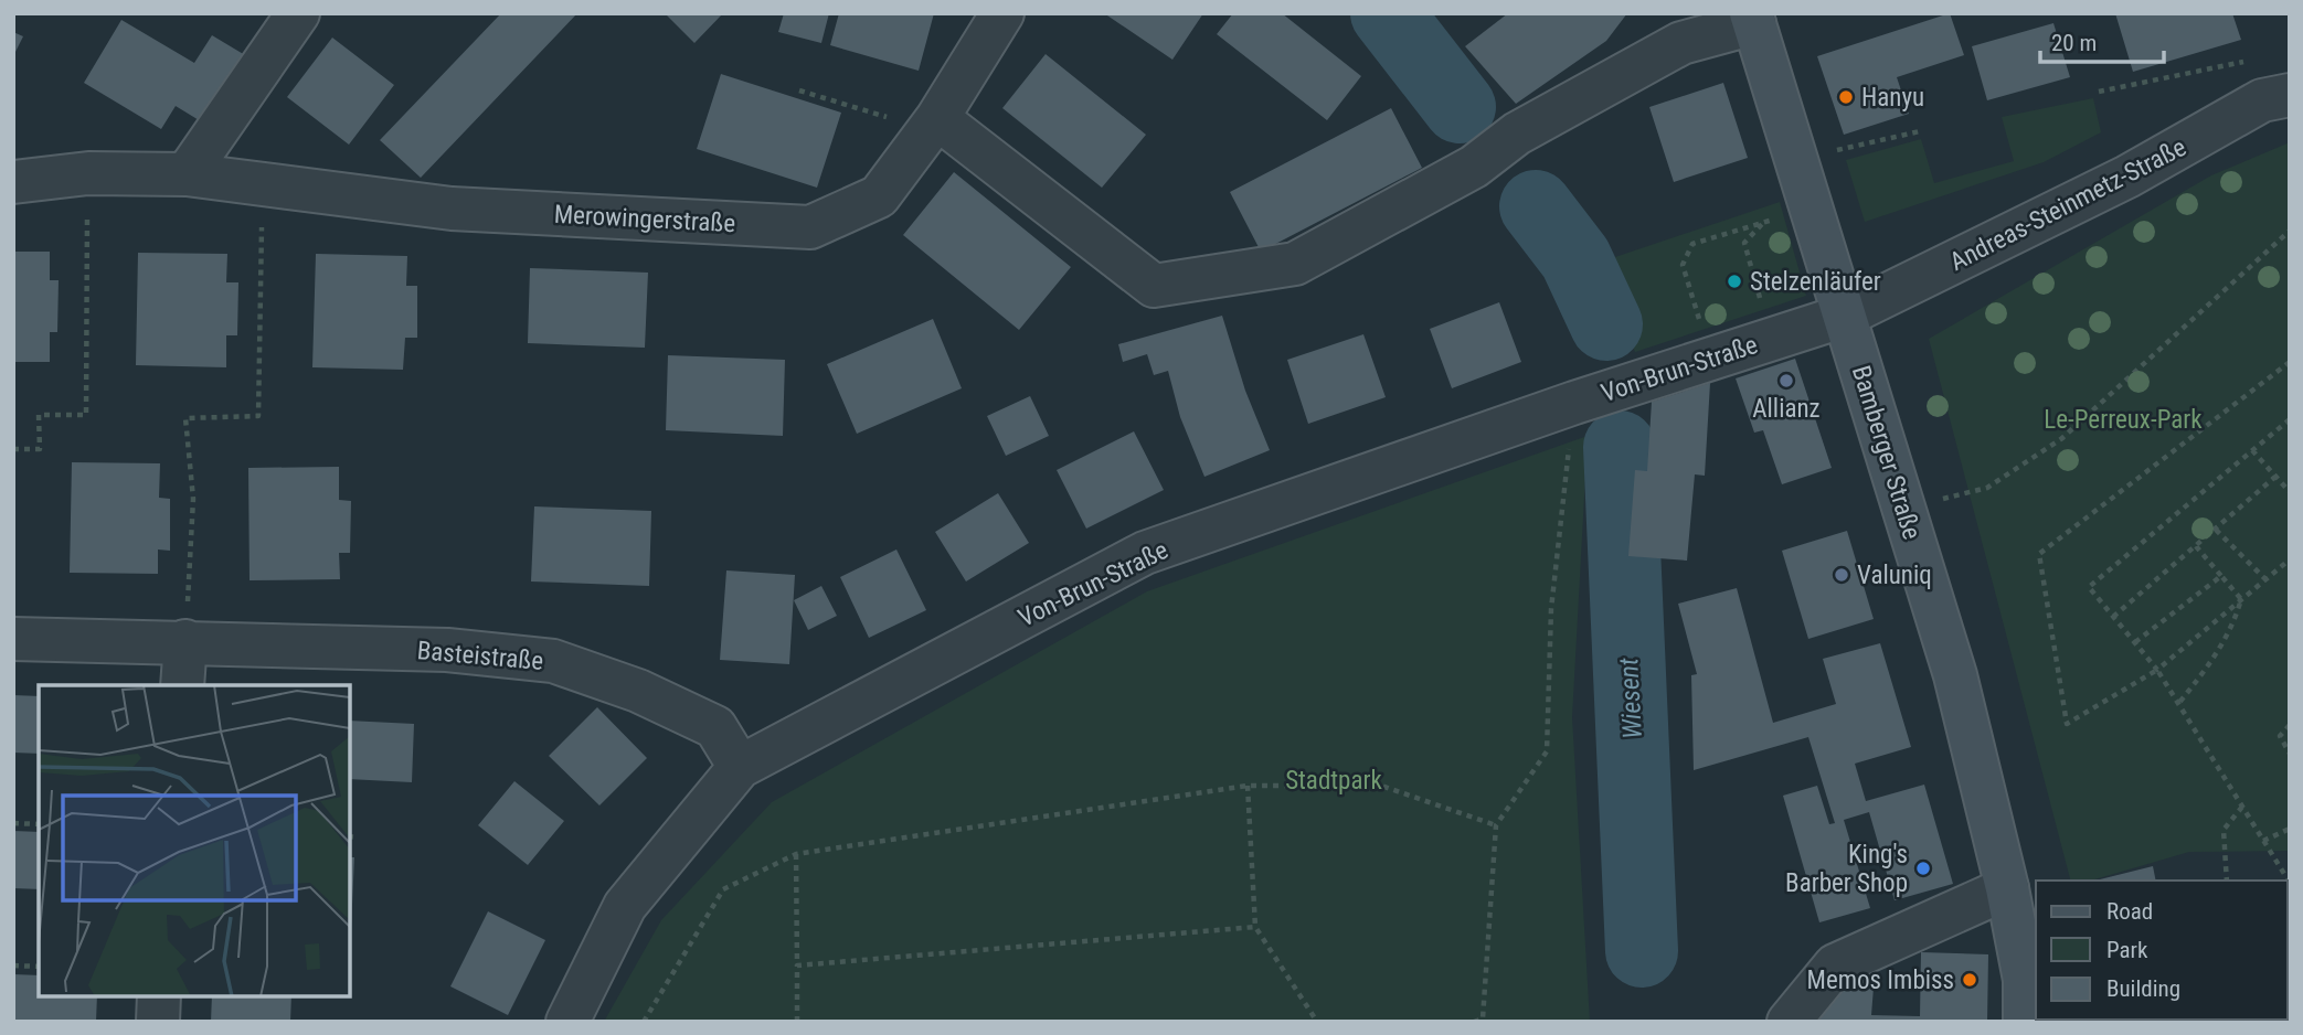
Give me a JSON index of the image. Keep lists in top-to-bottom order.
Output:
{
  "streets": {
    "street": [
      "Andreas-Steinmetz-Straße",
      "Merowingerstraße",
      "Von-Brun-Straße",
      "Bamberger Straße",
      "Basteistraße"
    ]
  },
  "crossings": [
    ["Andreas-Steinmetz-Straße", "Von-Brun-Straße"],
    ["Andreas-Steinmetz-Straße", "Bamberger Straße"],
    ["Merowingerstraße", "Bamberger Straße"],
    ["Von-Brun-Straße", "Bamberger Straße"],
    ["Von-Brun-Straße", "Basteistraße"]
  ],
  "water": ["Wiesent"],
  "parks": ["Le-Perreux-Park", "Stadtpark"],
  "places": [
    "Hanyu",
    "Stelzenläufer",
    "Allianz",
    "Valuniq",
    "King's Barber Shop",
    "Memos Imbiss"
  ],
  "legend": ["Road", "Park", "Building"],
  "scale_bar": "20 m"
}
